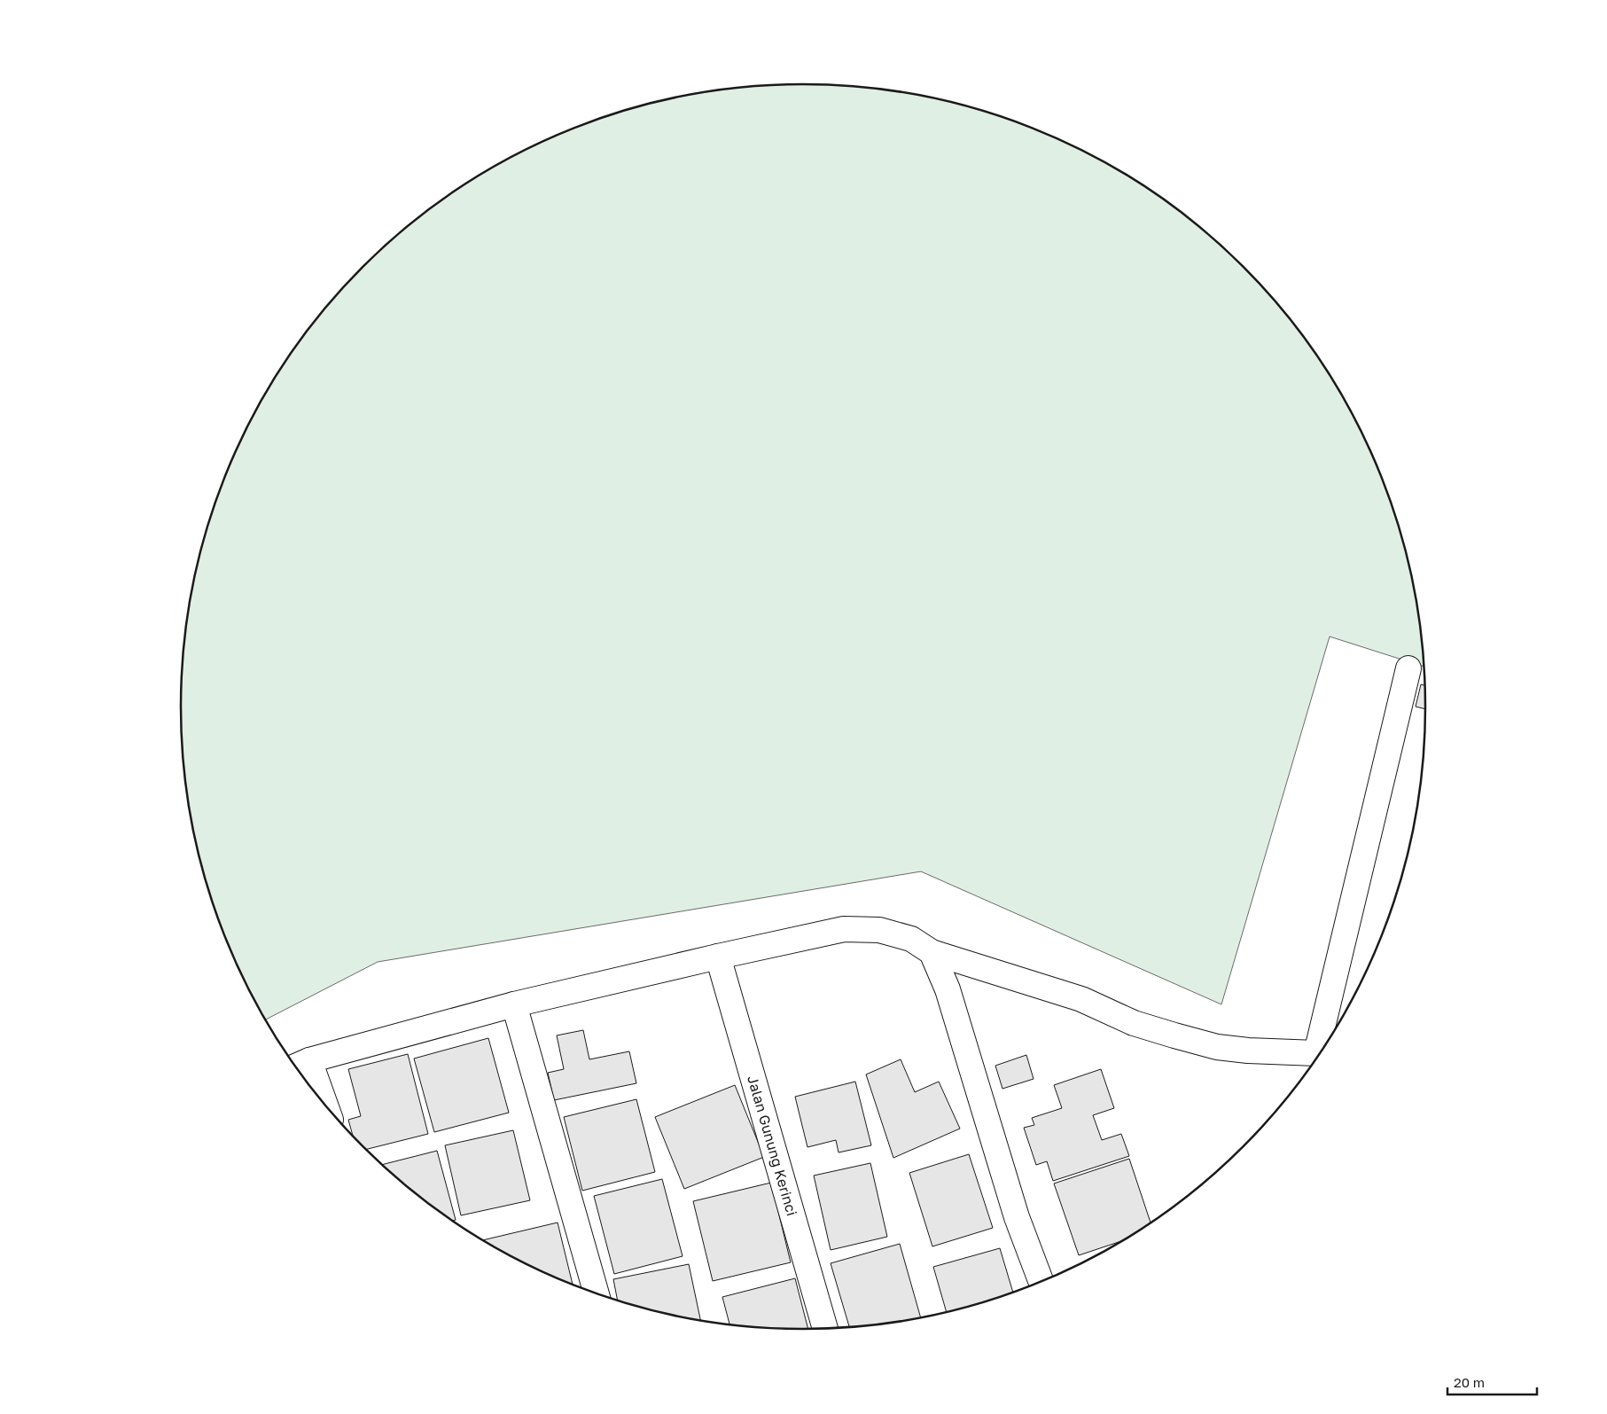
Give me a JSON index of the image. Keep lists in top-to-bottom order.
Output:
{
  "streets": {
    "street": ["Jalan Gunung Kerinci"]
  },
  "scale_bar": "20 m"
}
